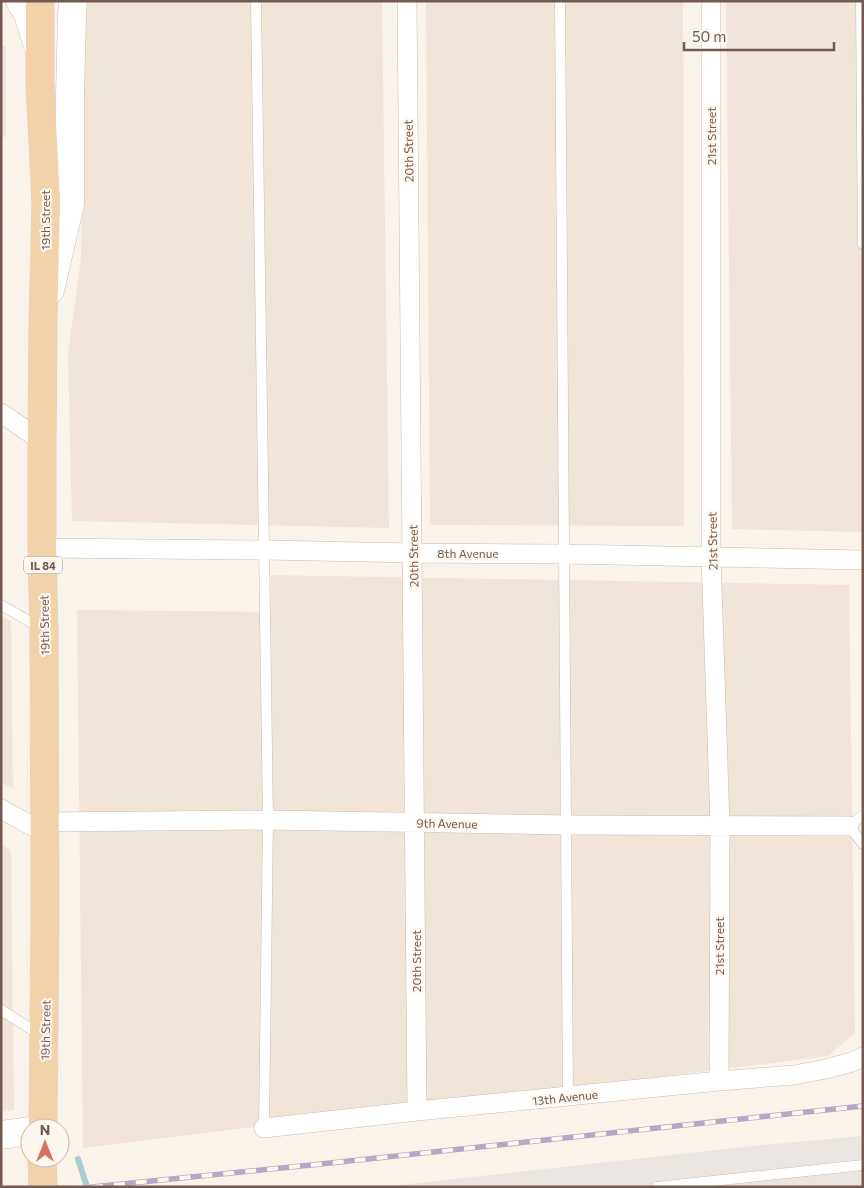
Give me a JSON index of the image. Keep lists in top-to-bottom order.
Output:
{
  "streets": {
    "main road": ["19th Street", "IL 84"],
    "street": [
      "21st Street",
      "20th Street",
      "8th Avenue",
      "9th Avenue",
      "13th Avenue"
    ]
  },
  "crossings": [
    ["21st Street", "8th Avenue"],
    ["21st Street", "9th Avenue"],
    ["21st Street", "13th Avenue"],
    ["20th Street", "8th Avenue"],
    ["20th Street", "9th Avenue"],
    ["20th Street", "13th Avenue"],
    ["19th Street", "8th Avenue"],
    ["19th Street", "9th Avenue"]
  ],
  "scale_bar": "50 m",
  "north": "top"
}
